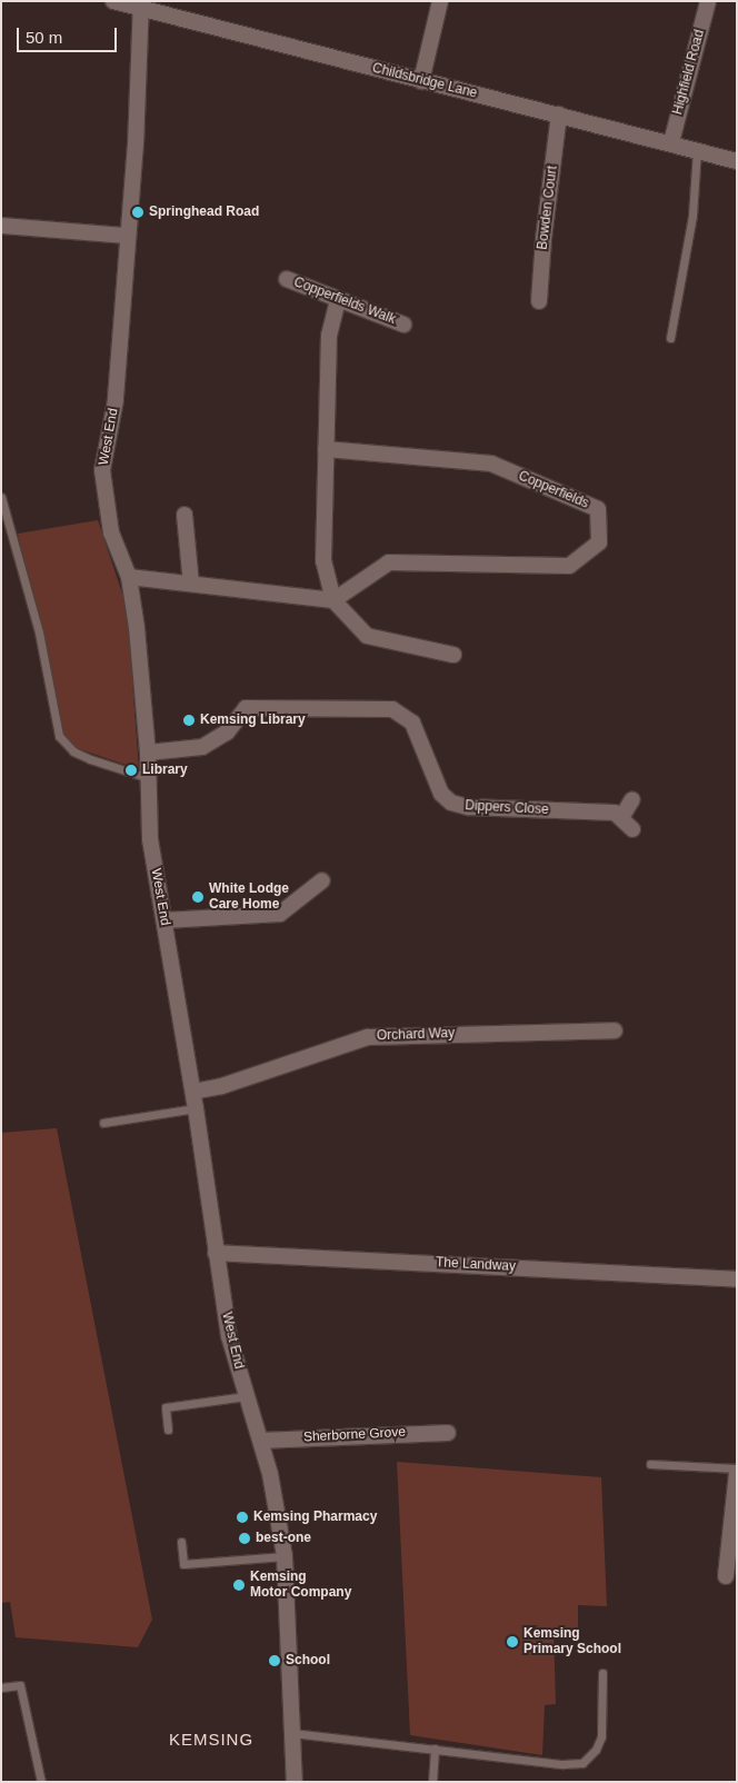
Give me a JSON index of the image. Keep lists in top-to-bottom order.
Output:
{
  "streets": {
    "street": [
      "Highfield Road",
      "Childsbridge Lane",
      "Bowden Court",
      "Copperfields Walk",
      "West End",
      "Copperfields",
      "Dippers Close",
      "Orchard Way",
      "The Landway",
      "Sherborne Grove"
    ]
  },
  "crossings": [
    ["Highfield Road", "Childsbridge Lane"],
    ["Childsbridge Lane", "Bowden Court"],
    ["Childsbridge Lane", "West End"],
    ["West End", "Dippers Close"],
    ["West End", "Orchard Way"],
    ["West End", "The Landway"],
    ["West End", "Sherborne Grove"]
  ],
  "districts": ["KEMSING"],
  "places": [
    "Springhead Road",
    "Kemsing Library",
    "Library",
    "White Lodge Care Home",
    "Kemsing Pharmacy",
    "best-one",
    "Kemsing Motor Company",
    "Kemsing Primary School",
    "School"
  ],
  "scale_bar": "50 m"
}
